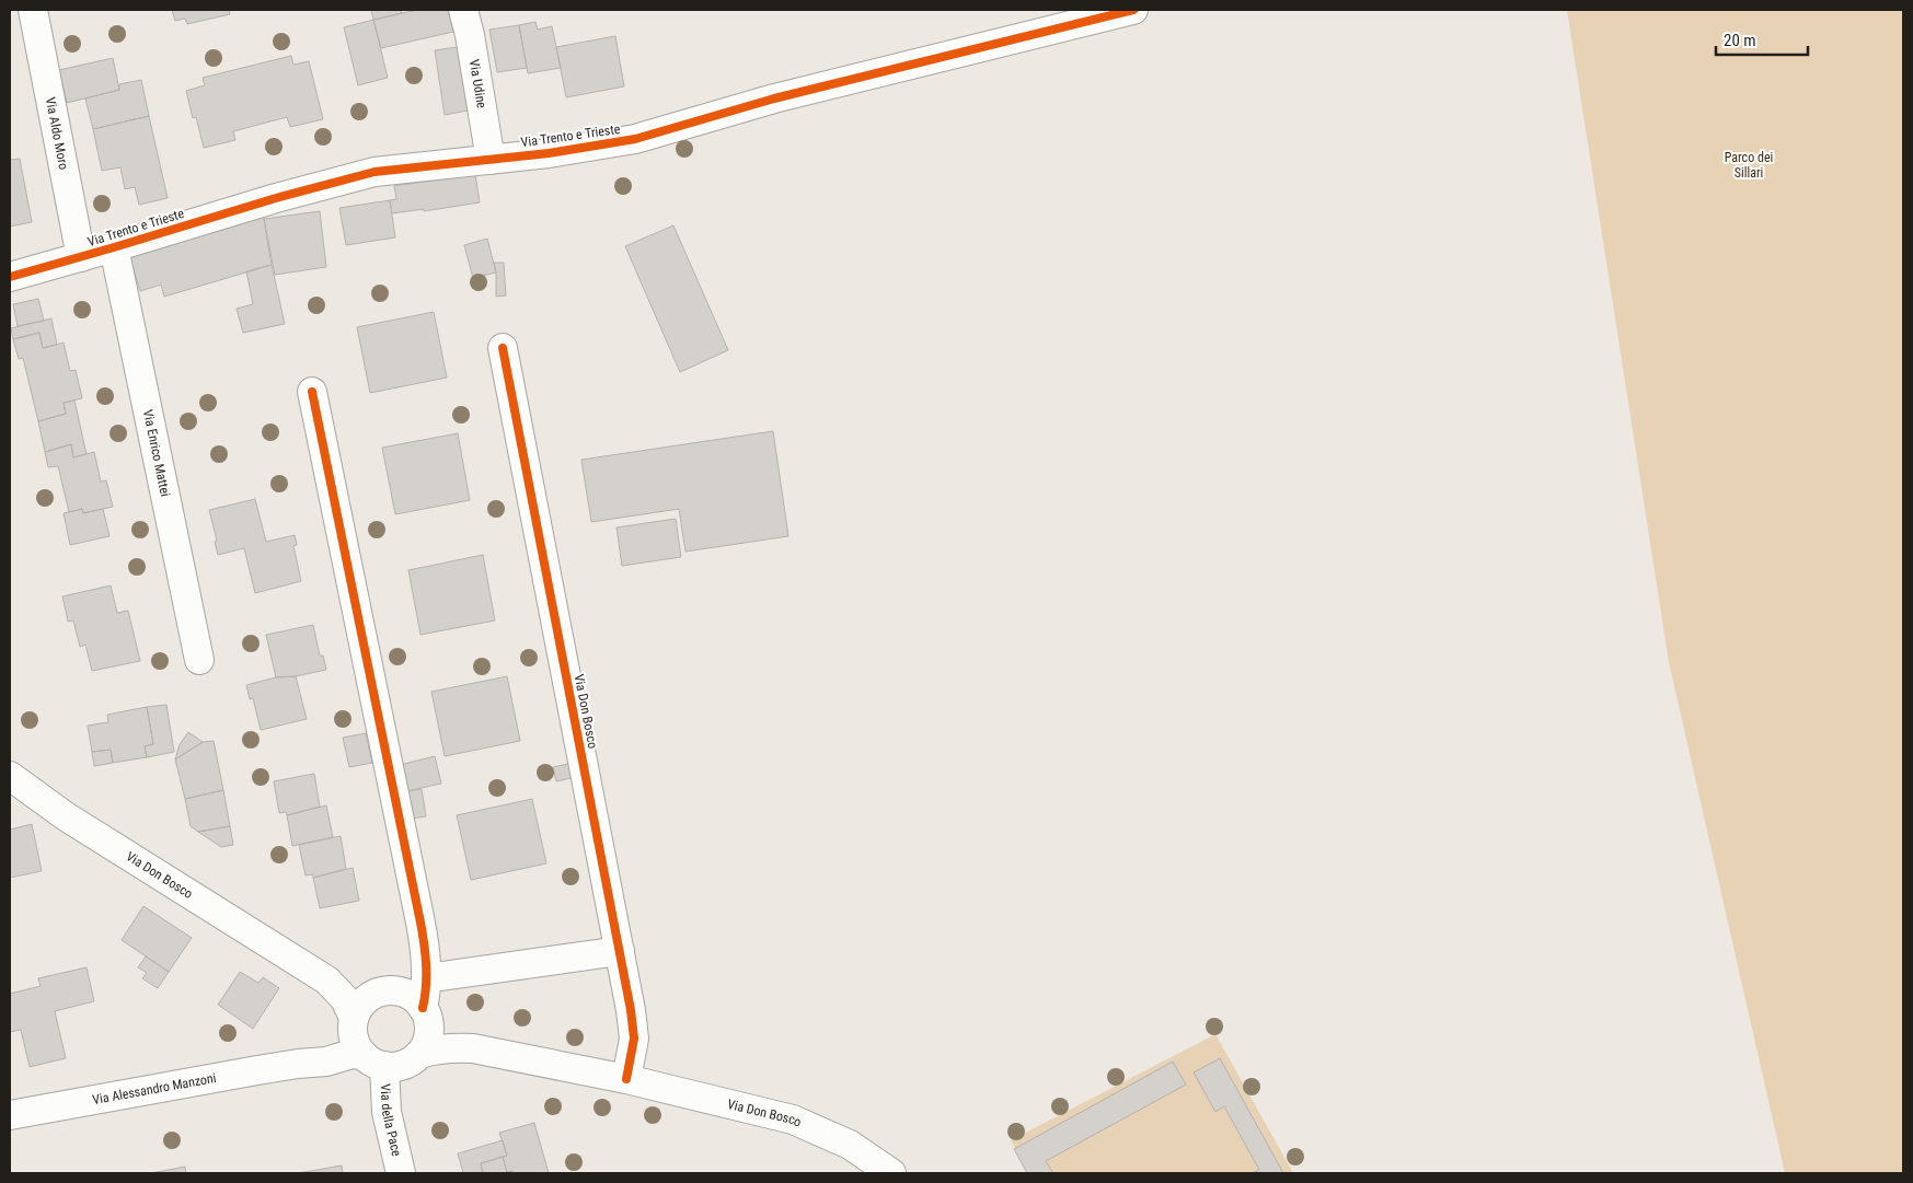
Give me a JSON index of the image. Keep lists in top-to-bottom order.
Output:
{
  "streets": {
    "street": [
      "Via Udine",
      "Via Aldo Moro",
      "Via Trento e Trieste",
      "Via Enrico Mattei",
      "Via Don Bosco",
      "Via Alessandro Manzoni",
      "Via della Pace"
    ]
  },
  "crossings": [
    ["Via Udine", "Via Trento e Trieste"],
    ["Via Aldo Moro", "Via Trento e Trieste"],
    ["Via Trento e Trieste", "Via Enrico Mattei"],
    ["Via Don Bosco", "Via Alessandro Manzoni"],
    ["Via Don Bosco", "Via della Pace"],
    ["Via Alessandro Manzoni", "Via della Pace"]
  ],
  "parks": ["Parco dei Sillari"],
  "scale_bar": "20 m"
}
